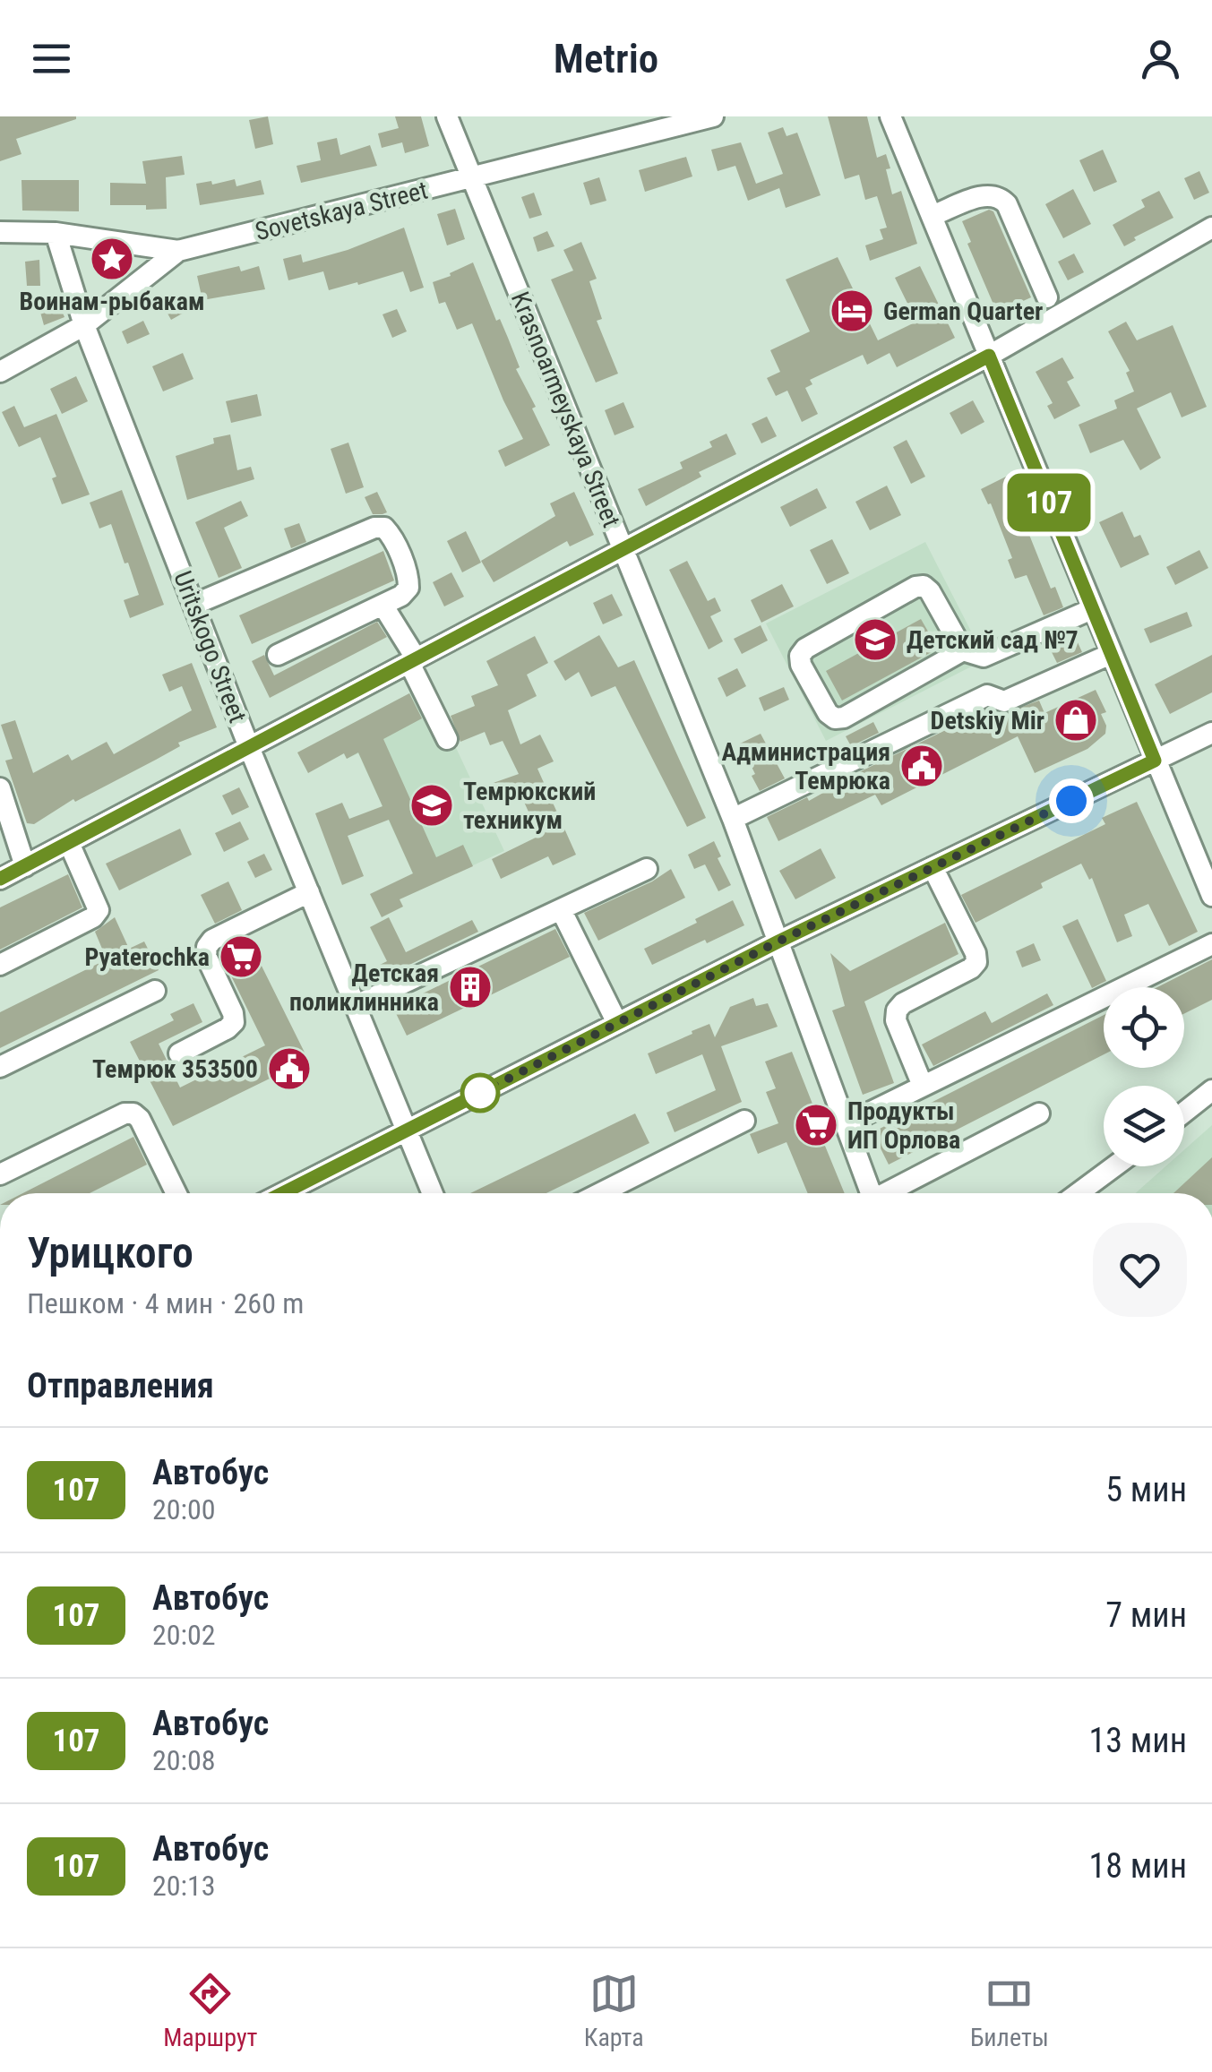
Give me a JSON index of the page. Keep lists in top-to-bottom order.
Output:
{
  "streets": {
    "street": ["Sovetskaya Street", "Krasnoarmeyskaya Street", "Uritskogo Street"]
  },
  "crossings": [
    ["Sovetskaya Street", "Krasnoarmeyskaya Street"],
    ["Sovetskaya Street", "Uritskogo Street"]
  ],
  "places": {
    "place": ["Воинам-рыбакам"],
    "hotel": ["German Quarter"],
    "school or university": ["Детский сад №7", "Темрюкский техникум"],
    "shop": ["Detskiy Mir"],
    "public building": ["Администрация Темрюка", "Темрюк 353500"],
    "supermarket": ["Pyaterochka", "Продукты ИП Орлова"],
    "building": ["Детская поликлинника"]
  },
  "lines": ["bus line 107"],
  "page": {
    "header": "Metrio",
    "on_map": "107",
    "heading": [
      ["Урицкого", "Пешком · 4 мин · 260 m"],
      "Отправления"
    ],
    "list": [
      {
        "mark": "107",
        "name": "Автобус",
        "note": "20:00",
        "value": "5 мин"
      },
      {
        "mark": "107",
        "name": "Автобус",
        "note": "20:02",
        "value": "7 мин"
      },
      {
        "mark": "107",
        "name": "Автобус",
        "note": "20:08",
        "value": "13 мин"
      },
      {
        "mark": "107",
        "name": "Автобус",
        "note": "20:13",
        "value": "18 мин"
      }
    ],
    "tabs": ["Маршрут", "Карта", "Билеты"]
  }
}
